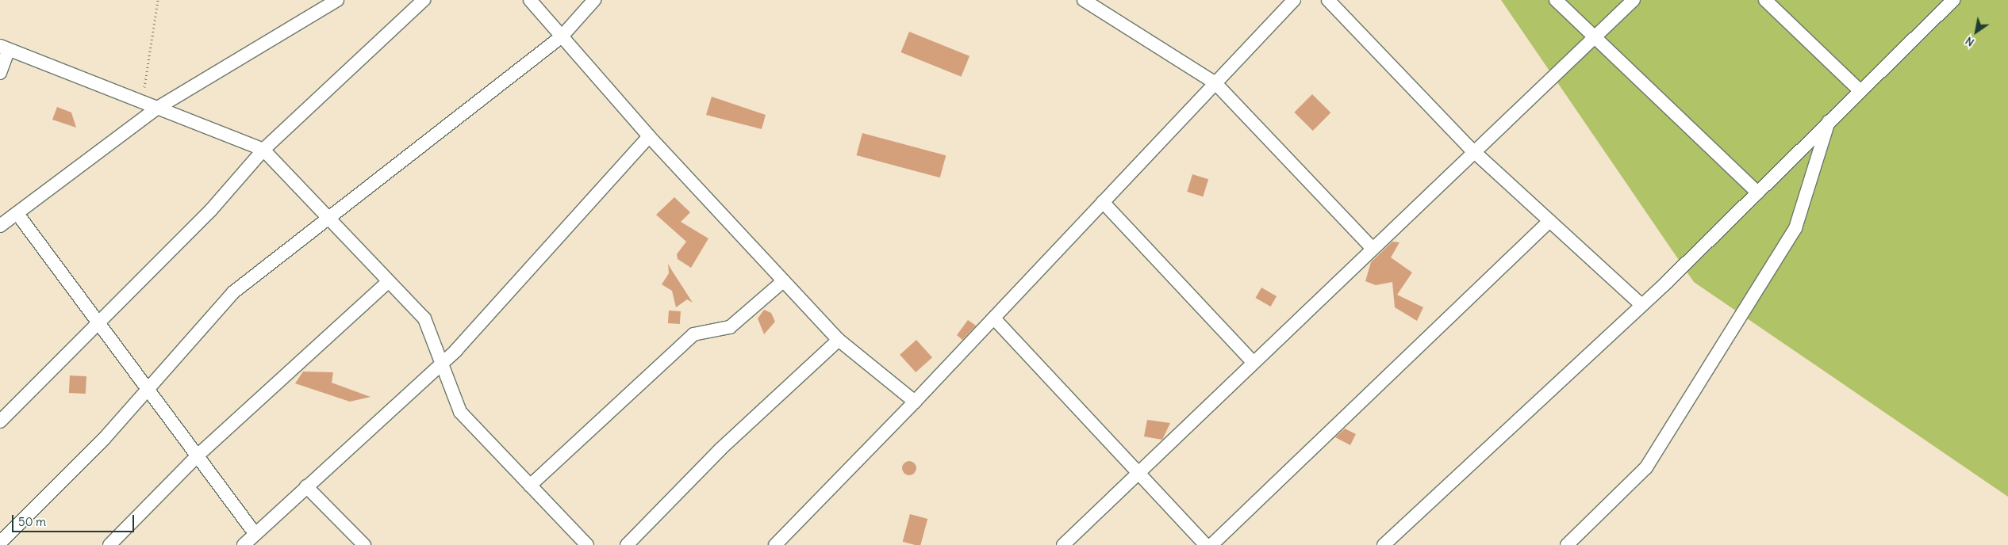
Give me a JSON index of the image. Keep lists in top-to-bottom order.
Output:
{
  "scale_bar": "50 m",
  "north": "bottom left"
}
